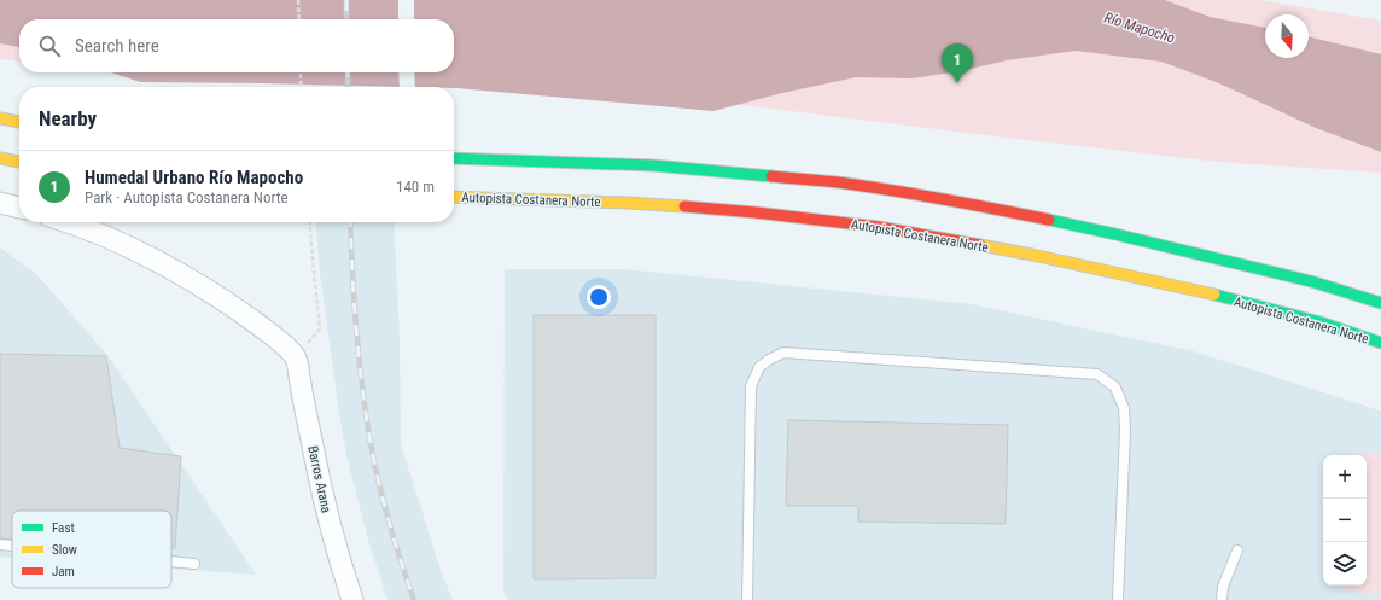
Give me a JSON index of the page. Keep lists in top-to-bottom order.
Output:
{
  "streets": {
    "highway": ["Autopista Costanera Norte"],
    "street": ["Barros Arana"]
  },
  "water": ["Río Mapocho"],
  "legend": ["Fast", "Slow", "Jam"],
  "north": "bottom",
  "page": {
    "search": "Search here",
    "pins": "1",
    "heading": "Nearby",
    "list": [
      {
        "mark": "1",
        "name": "Humedal Urbano Río Mapocho",
        "note": "Park · Autopista Costanera Norte",
        "value": "140 m"
      }
    ],
    "map_buttons": ["+", "−"]
  }
}
